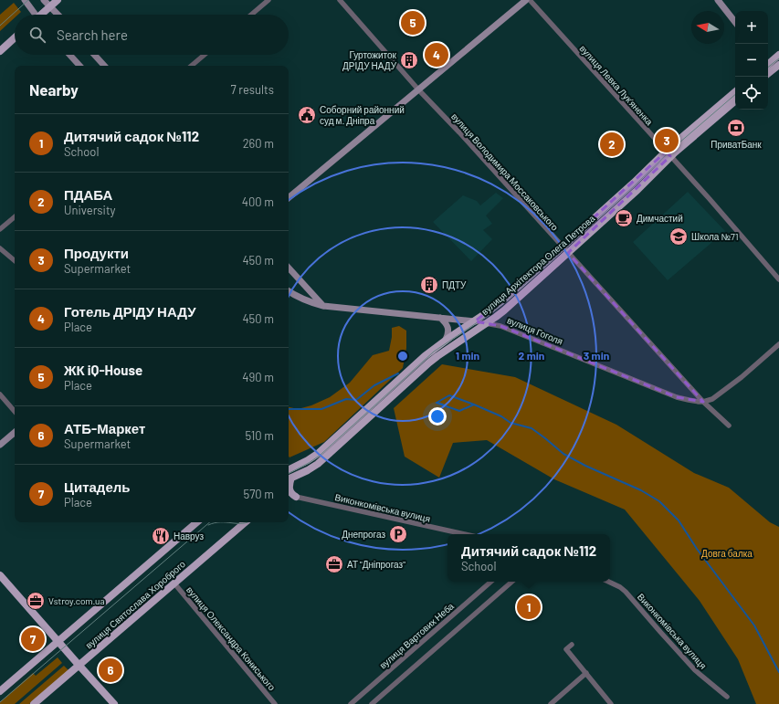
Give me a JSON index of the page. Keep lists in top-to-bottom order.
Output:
{
  "streets": {
    "main road": ["вулиця Архітектора Олега Петрова", "вулиця Гоголя", "вулиця Святослава Хороброго"],
    "street": [
      "вулиця Левка Лукʼяненка",
      "вулиця Володимира Моссаковського",
      "Виконкомівська вулиця",
      "вулиця Вартових Неба",
      "вулиця Олександра Кониського"
    ]
  },
  "crossings": [
    ["вулиця Левка Лукʼяненка", "вулиця Архітектора Олега Петрова"],
    ["вулиця Володимира Моссаковського", "вулиця Архітектора Олега Петрова"],
    ["вулиця Володимира Моссаковського", "вулиця Гоголя"],
    ["вулиця Архітектора Олега Петрова", "вулиця Гоголя"],
    ["вулиця Святослава Хороброго", "вулиця Олександра Кониського"]
  ],
  "parks": ["Довга балка"],
  "places": {
    "building": ["Гуртожиток ДРІДУ НАДУ", "ПДТУ"],
    "public building": ["Соборний районний суд м. Дніпра"],
    "bank": ["ПриватБанк"],
    "cafe": ["Димчастий"],
    "school or university": ["Школа №71"],
    "parking": ["Днепрогаз"],
    "restaurant": ["Навруз"],
    "office": ["АТ \"Дніпрогаз\"", "Vstroy.com.ua"]
  },
  "north": "left",
  "page": {
    "pins": [
      "5",
      "4",
      "3",
      "2",
      "1",
      "7",
      "6"
    ],
    "map_buttons": ["+", "−"],
    "search": "Search here",
    "heading": ["Nearby", "7 results"],
    "list": [
      {
        "mark": "1",
        "name": "Дитячий садок №112",
        "note": "School",
        "value": "260 m"
      },
      {
        "mark": "2",
        "name": "ПДАБА",
        "note": "University",
        "value": "400 m"
      },
      {
        "mark": "3",
        "name": "Продукти",
        "note": "Supermarket",
        "value": "450 m"
      },
      {
        "mark": "4",
        "name": "Готель ДРІДУ НАДУ",
        "note": "Place",
        "value": "450 m"
      },
      {
        "mark": "5",
        "name": "ЖК iQ-House",
        "note": "Place",
        "value": "490 m"
      },
      {
        "mark": "6",
        "name": "АТБ-Маркет",
        "note": "Supermarket",
        "value": "510 m"
      },
      {
        "mark": "7",
        "name": "Цитадель",
        "note": "Place",
        "value": "570 m"
      }
    ],
    "popup": ["Дитячий садок №112", "School"]
  },
  "rings": ["1 min", "2 min", "3 min"]
}
